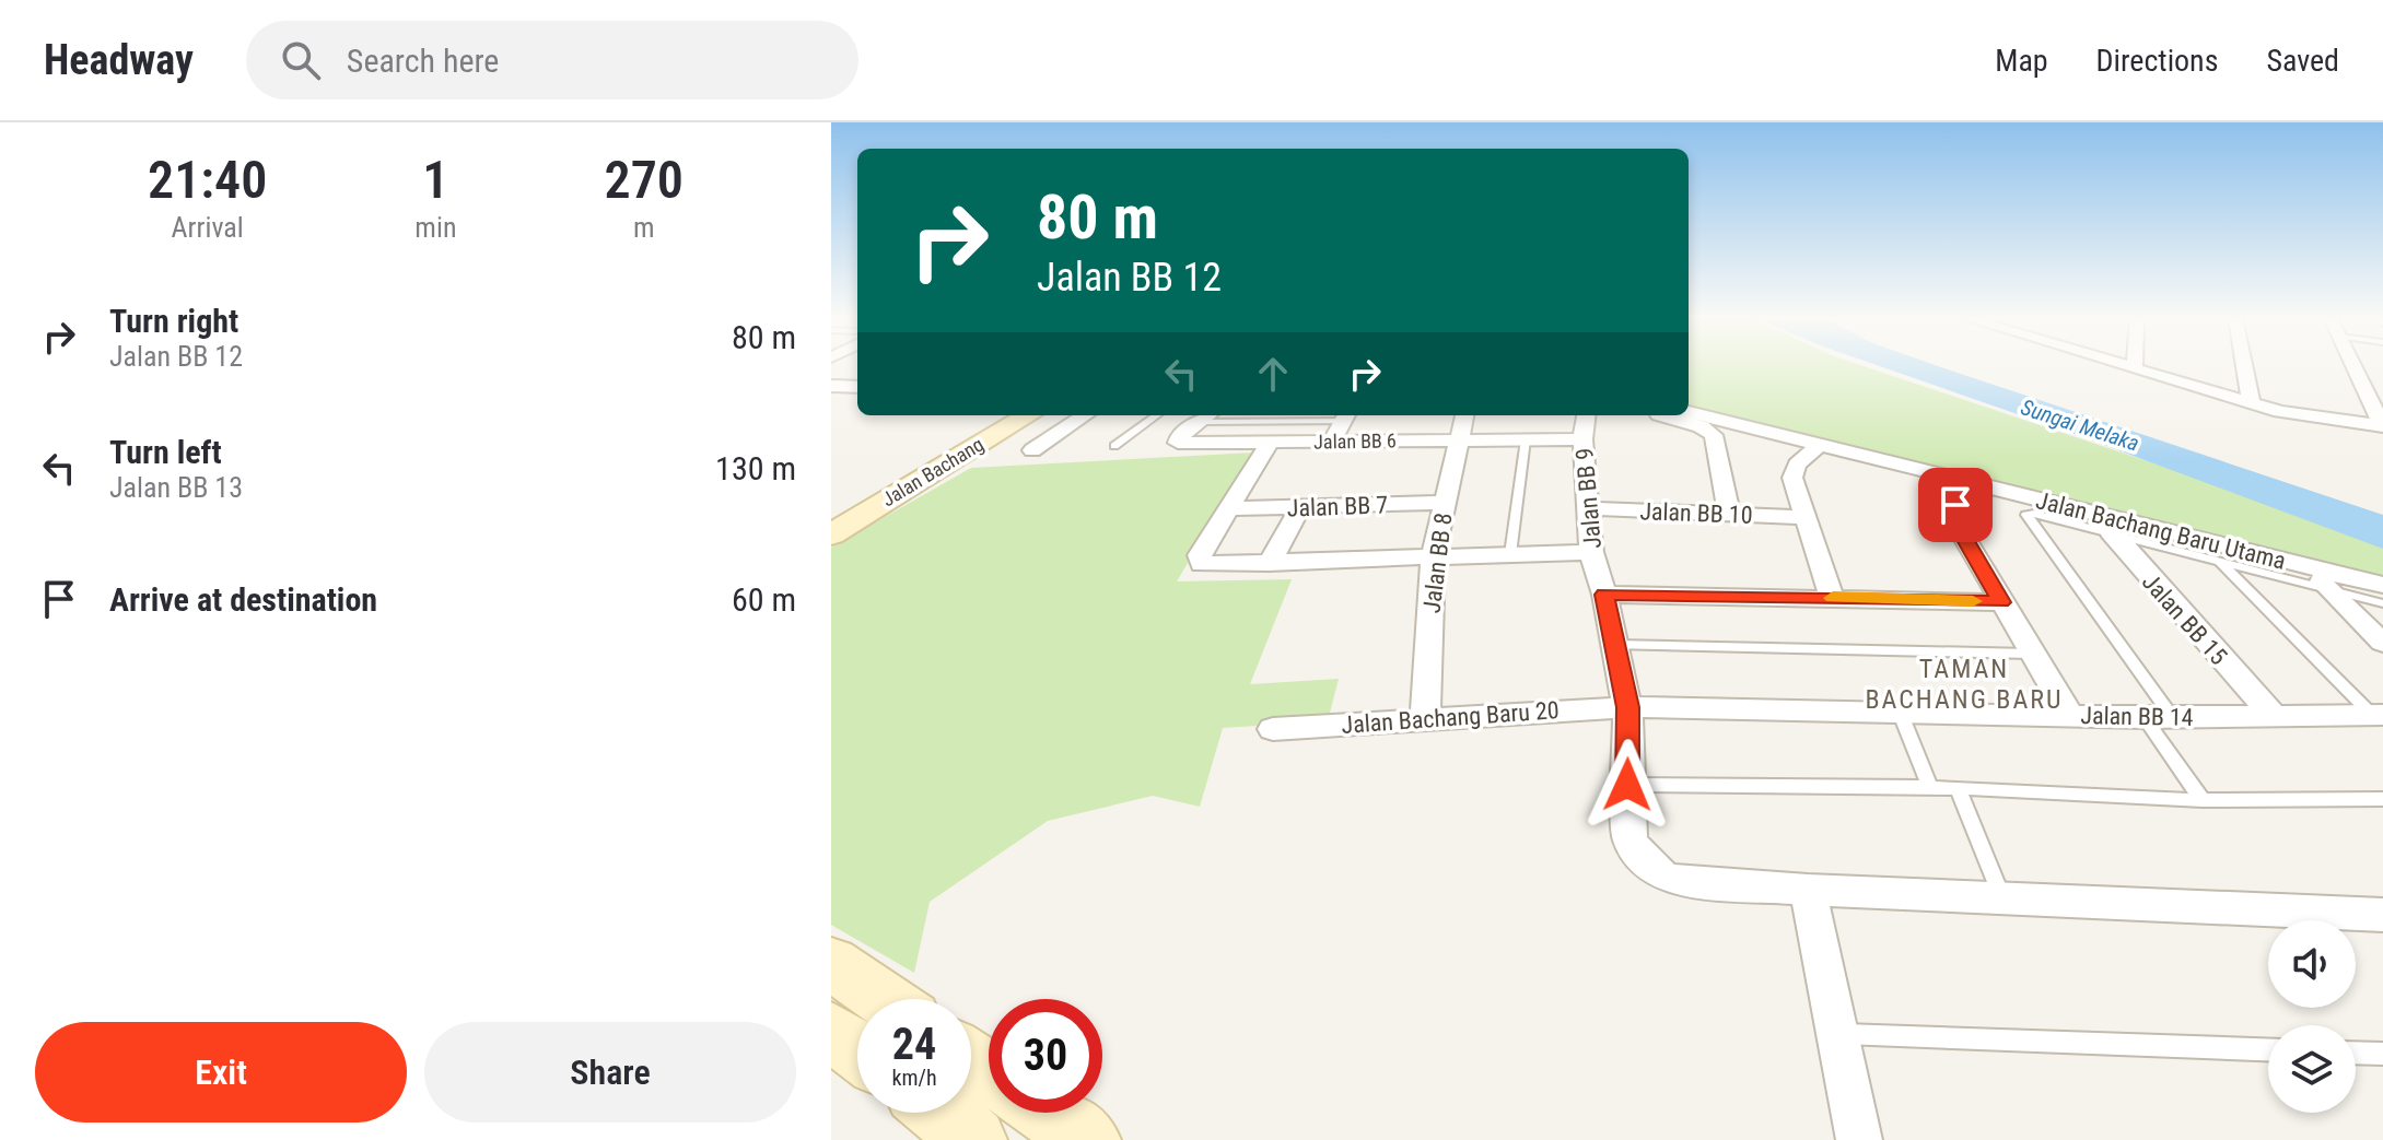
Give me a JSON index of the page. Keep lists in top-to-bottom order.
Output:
{
  "streets": {
    "street": [
      "Jalan BB 6",
      "Jalan Bachang",
      "Jalan BB 9",
      "Jalan BB 7",
      "Jalan BB 10",
      "Jalan Bachang Baru Utama",
      "Jalan BB 8",
      "Jalan BB 15",
      "Jalan BB 14",
      "Jalan Bachang Baru 20"
    ]
  },
  "crossings": [
    ["Jalan BB 6", "Jalan BB 9"],
    ["Jalan BB 6", "Jalan BB 8"],
    ["Jalan BB 9", "Jalan BB 10"],
    ["Jalan BB 9", "Jalan BB 14"],
    ["Jalan BB 9", "Jalan Bachang Baru 20"],
    ["Jalan BB 7", "Jalan BB 8"],
    ["Jalan Bachang Baru Utama", "Jalan BB 15"],
    ["Jalan BB 8", "Jalan Bachang Baru 20"],
    ["Jalan BB 15", "Jalan BB 14"],
    ["Jalan BB 14", "Jalan Bachang Baru 20"]
  ],
  "districts": ["TAMAN BACHANG BARU"],
  "water": ["Sungai Melaka"],
  "page": {
    "header": "Headway",
    "search": "Search here",
    "nav": ["Map", "Directions", "Saved"],
    "eta": [
      "21:40",
      "Arrival",
      "1",
      "min",
      "270",
      "m"
    ],
    "turn": ["80 m", "Jalan BB 12"],
    "list": [
      {
        "name": "Turn right",
        "note": "Jalan BB 12",
        "value": "80 m"
      },
      {
        "name": "Turn left",
        "note": "Jalan BB 13",
        "value": "130 m"
      },
      {
        "name": "Arrive at destination",
        "value": "60 m"
      }
    ],
    "speed": "24 km/h",
    "limit": "30",
    "buttons": ["Exit", "Share"]
  }
}
